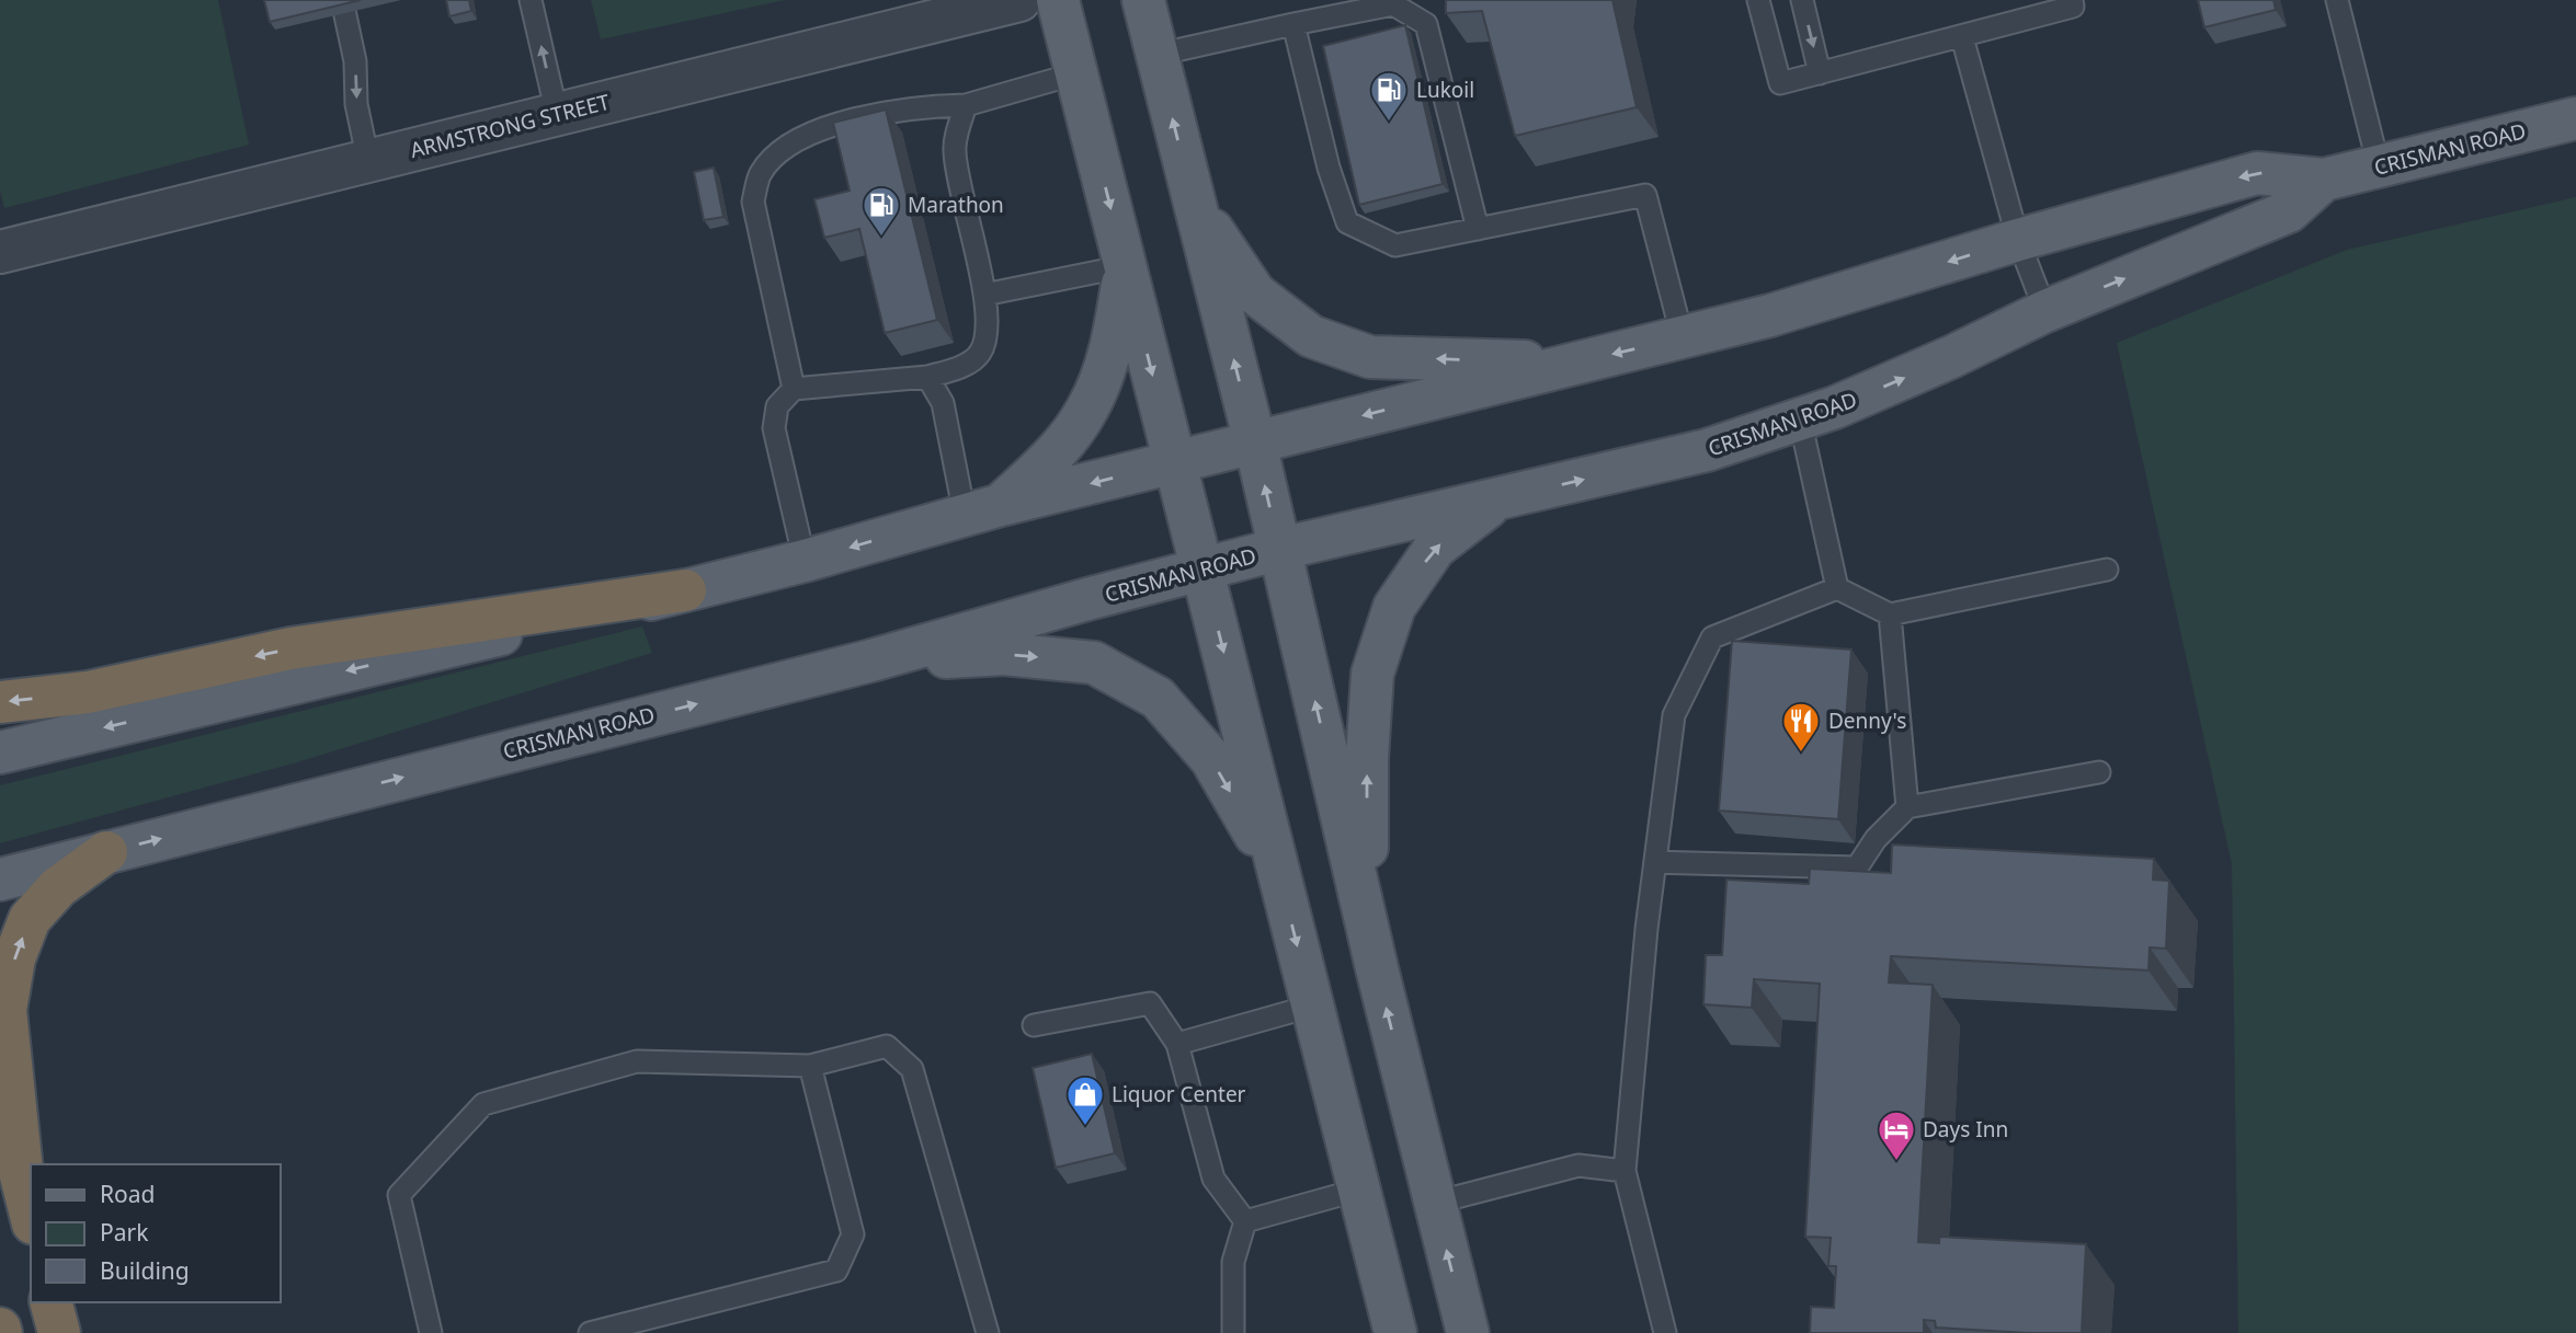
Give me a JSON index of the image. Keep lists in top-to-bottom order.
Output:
{
  "streets": {
    "main road": ["CRISMAN ROAD"],
    "street": ["ARMSTRONG STREET"]
  },
  "places": {
    "fuel station": ["Lukoil", "Marathon"],
    "restaurant": ["Denny's"],
    "shop": ["Liquor Center"],
    "hotel": ["Days Inn"]
  },
  "legend": ["Road", "Park", "Building"]
}
